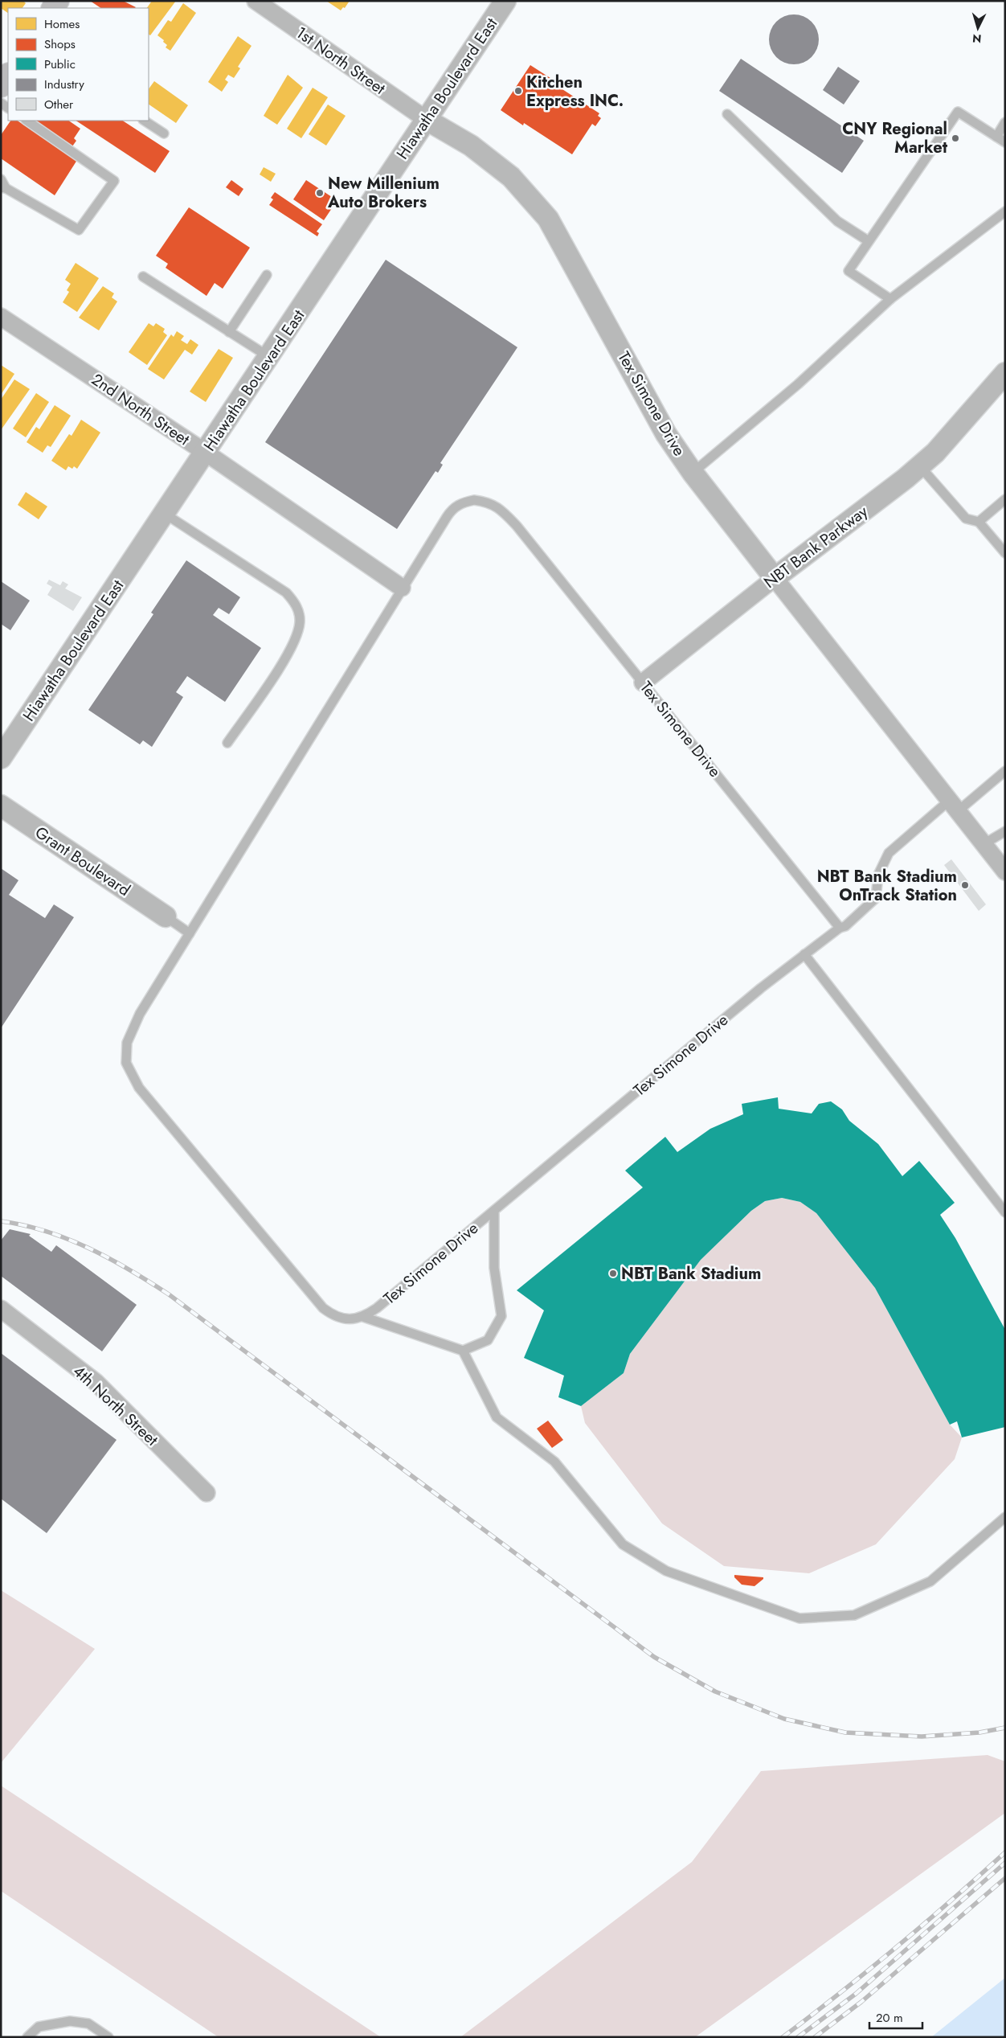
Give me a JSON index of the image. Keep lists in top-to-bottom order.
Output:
{
  "streets": {
    "street": [
      "1st North Street",
      "Hiawatha Boulevard East",
      "Tex Simone Drive",
      "2nd North Street",
      "NBT Bank Parkway",
      "Grant Boulevard",
      "4th North Street"
    ]
  },
  "crossings": [
    ["1st North Street", "Hiawatha Boulevard East"],
    ["1st North Street", "Tex Simone Drive"],
    ["Hiawatha Boulevard East", "Tex Simone Drive"],
    ["Hiawatha Boulevard East", "2nd North Street"],
    ["Tex Simone Drive", "2nd North Street"],
    ["Tex Simone Drive", "NBT Bank Parkway"]
  ],
  "places": [
    "Kitchen Express INC.",
    "CNY Regional Market",
    "New Millenium Auto Brokers",
    "NBT Bank Stadium OnTrack Station",
    "NBT Bank Stadium"
  ],
  "legend": [
    "Homes",
    "Shops",
    "Public",
    "Industry",
    "Other"
  ],
  "scale_bar": "20 m",
  "north": "bottom"
}
